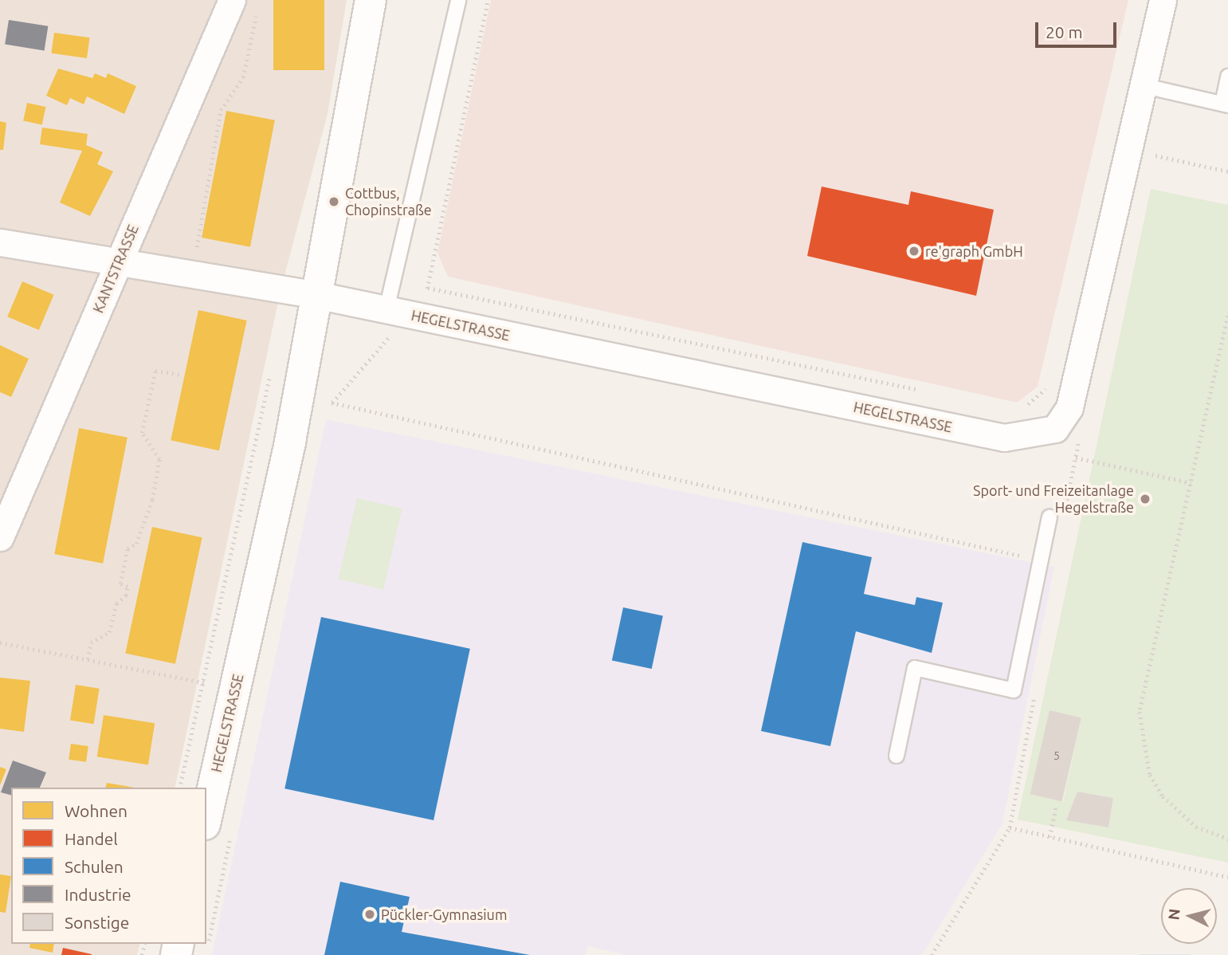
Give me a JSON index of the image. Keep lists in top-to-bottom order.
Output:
{
  "streets": {
    "street": ["KANTSTRASSE", "HEGELSTRASSE"]
  },
  "crossings": [
    ["KANTSTRASSE", "HEGELSTRASSE"]
  ],
  "places": [
    "Cottbus, Chopinstraße",
    "re'graph GmbH",
    "Sport- und Freizeitanlage Hegelstraße",
    "Pückler-Gymnasium"
  ],
  "house_numbers": ["5"],
  "legend": [
    "Wohnen",
    "Handel",
    "Schulen",
    "Industrie",
    "Sonstige"
  ],
  "scale_bar": "20 m",
  "north": "left"
}
